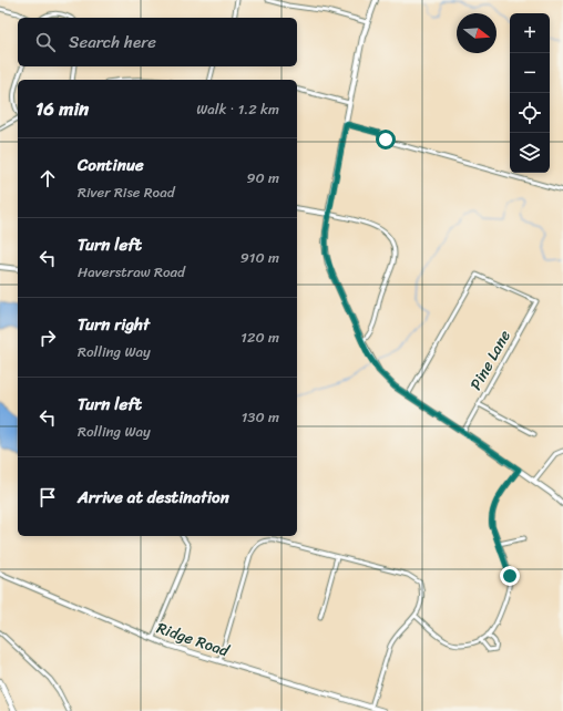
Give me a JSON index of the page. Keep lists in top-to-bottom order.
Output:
{
  "streets": {
    "street": ["Pine Lane", "Ridge Road"]
  },
  "north": "right",
  "page": {
    "map_buttons": ["+", "−"],
    "search": "Search here",
    "heading": ["16 min", "Walk · 1.2 km"],
    "list": [
      ["Continue", "River Rise Road", "90 m"],
      ["Turn left", "Haverstraw Road", "910 m"],
      ["Turn right", "Rolling Way", "120 m"],
      ["Turn left", "Rolling Way", "130 m"],
      "Arrive at destination"
    ]
  }
}
